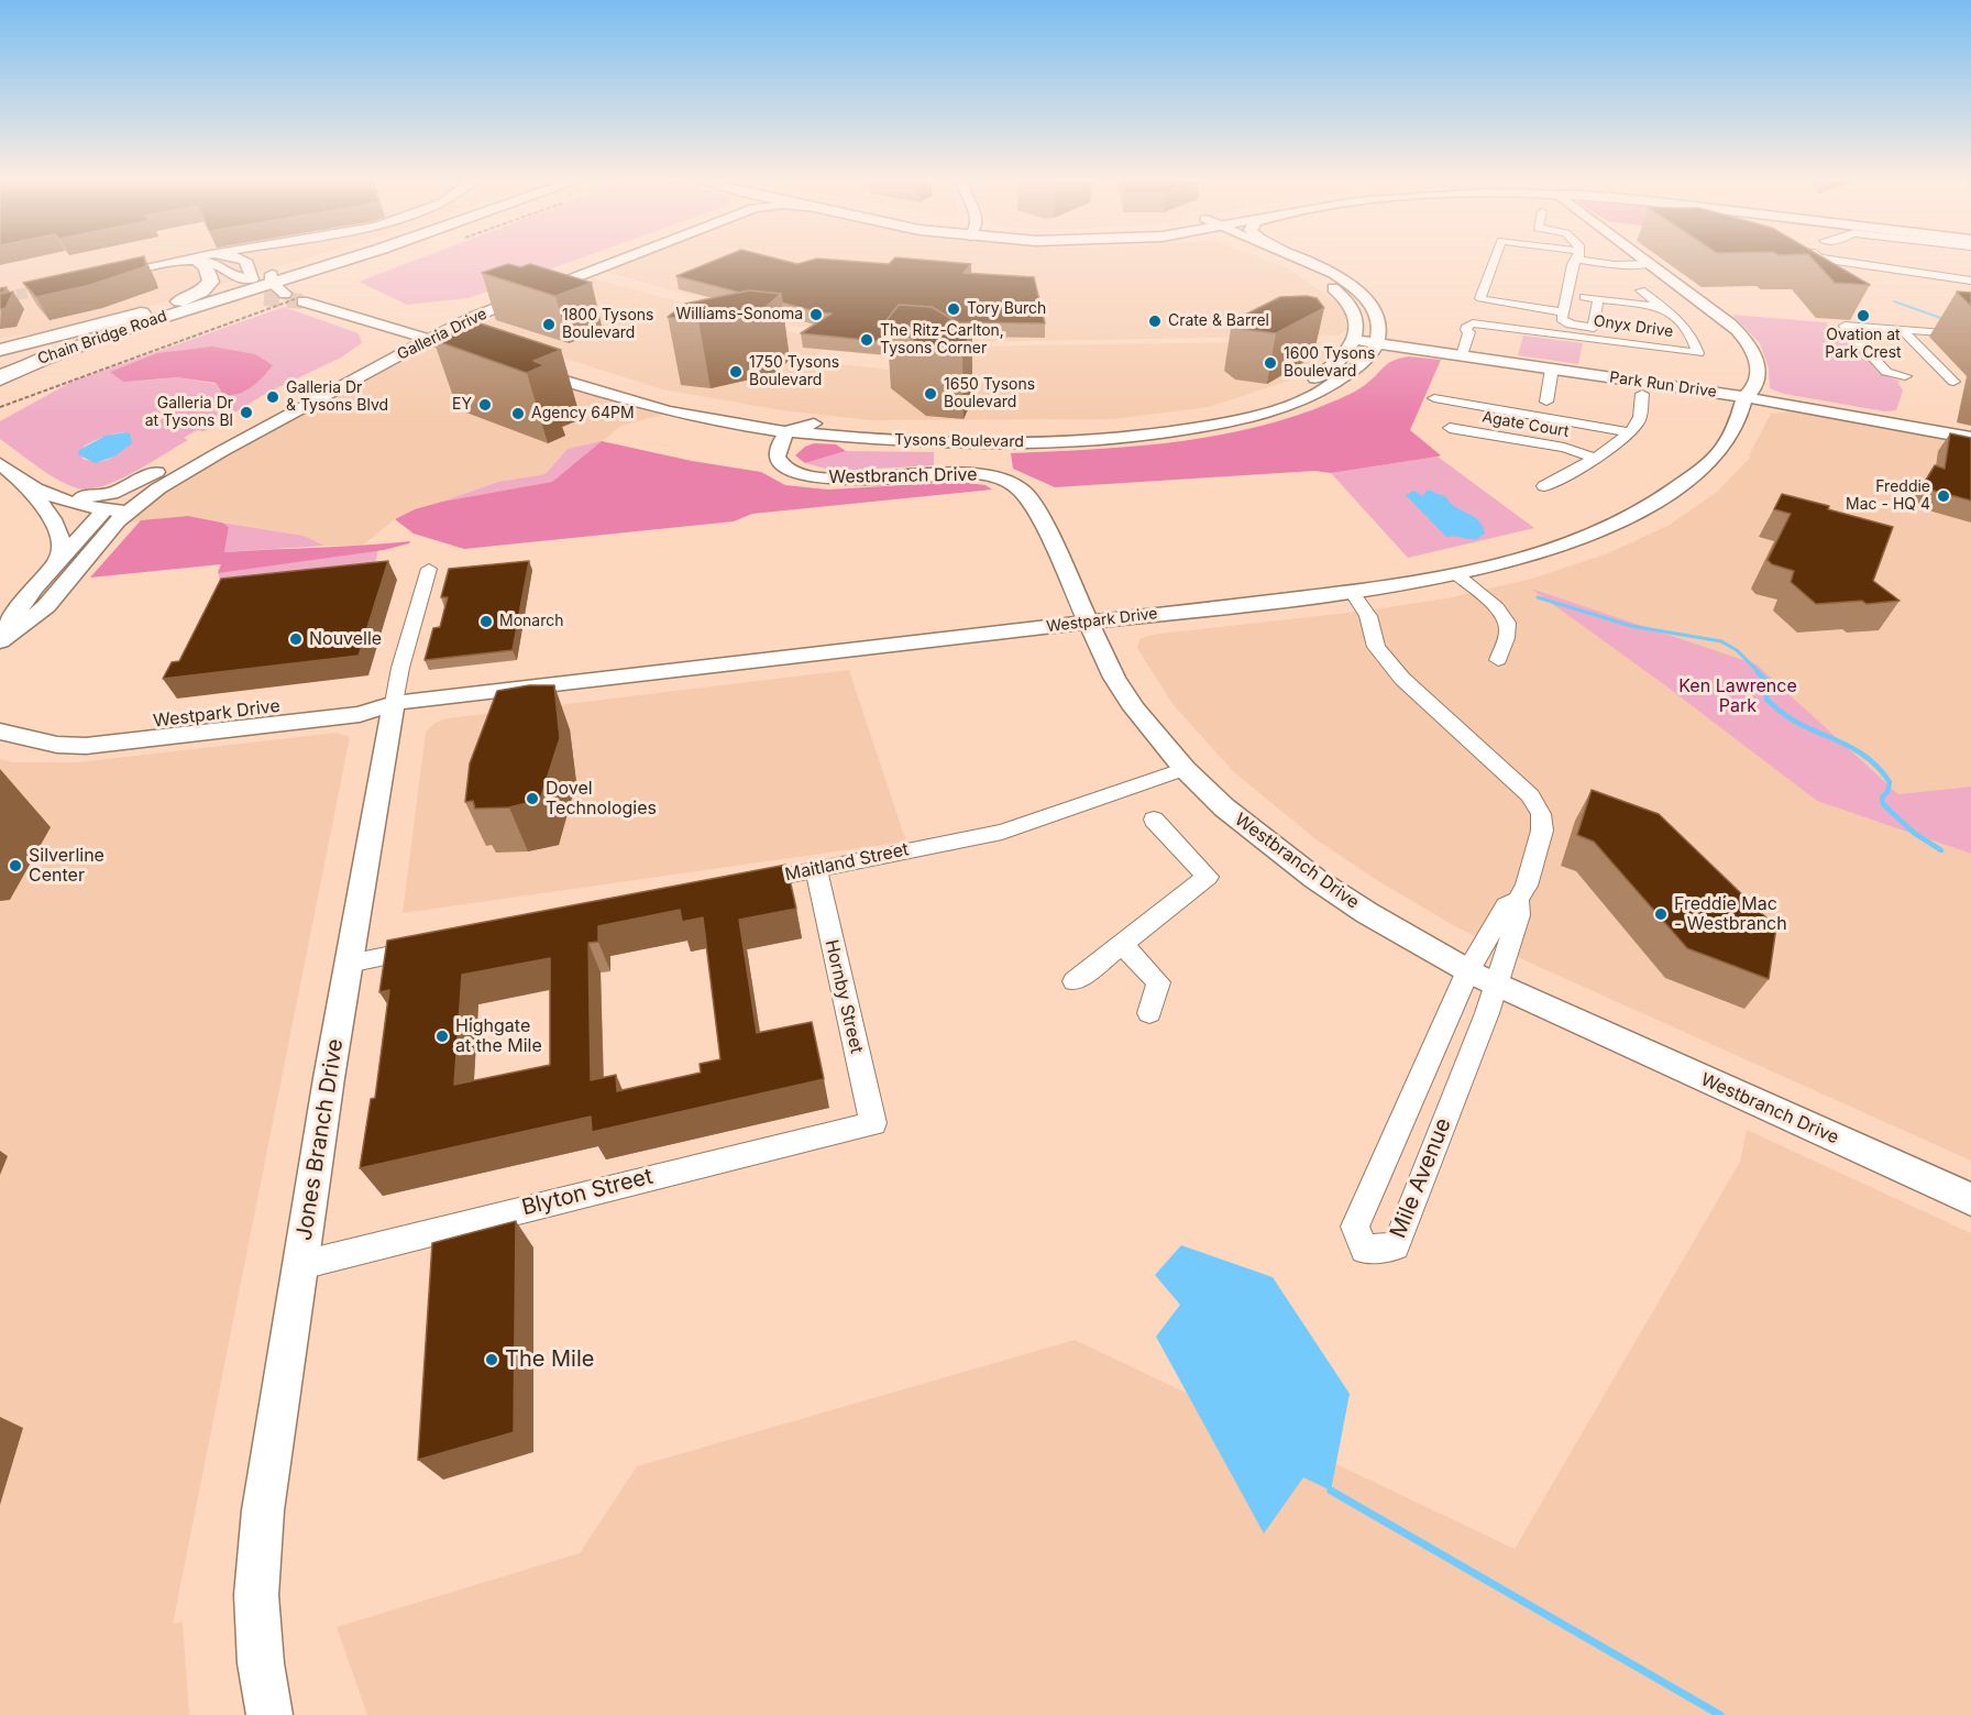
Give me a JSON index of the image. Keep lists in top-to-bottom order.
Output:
{
  "streets": {
    "main road": ["Chain Bridge Road"],
    "street": [
      "Onyx Drive",
      "Galleria Drive",
      "Park Run Drive",
      "Agate Court",
      "Tysons Boulevard",
      "Westbranch Drive",
      "Westpark Drive",
      "Maitland Street",
      "Hornby Street",
      "Jones Branch Drive",
      "Mile Avenue",
      "Blyton Street"
    ]
  },
  "crossings": [
    ["Onyx Drive", "Park Run Drive"],
    ["Park Run Drive", "Tysons Boulevard"],
    ["Park Run Drive", "Westpark Drive"],
    ["Tysons Boulevard", "Westbranch Drive"],
    ["Westbranch Drive", "Westpark Drive"],
    ["Westbranch Drive", "Maitland Street"],
    ["Westbranch Drive", "Mile Avenue"],
    ["Westpark Drive", "Jones Branch Drive"],
    ["Maitland Street", "Hornby Street"],
    ["Hornby Street", "Blyton Street"],
    ["Jones Branch Drive", "Blyton Street"]
  ],
  "parks": ["Ken Lawrence Park"],
  "places": [
    "Tory Burch",
    "Williams-Sonoma",
    "Ovation at Park Crest",
    "Crate & Barrel",
    "1800 Tysons Boulevard",
    "The Ritz-Carlton, Tysons Corner",
    "1600 Tysons Boulevard",
    "1750 Tysons Boulevard",
    "1650 Tysons Boulevard",
    "Galleria Dr & Tysons Blvd",
    "EY",
    "Galleria Dr at Tysons Bl",
    "Agency 64PM",
    "Freddie Mac - HQ 4",
    "Monarch",
    "Nouvelle",
    "Dovel Technologies",
    "Silverline Center",
    "Freddie Mac - Westbranch",
    "Highgate at the Mile",
    "The Mile"
  ]
}
